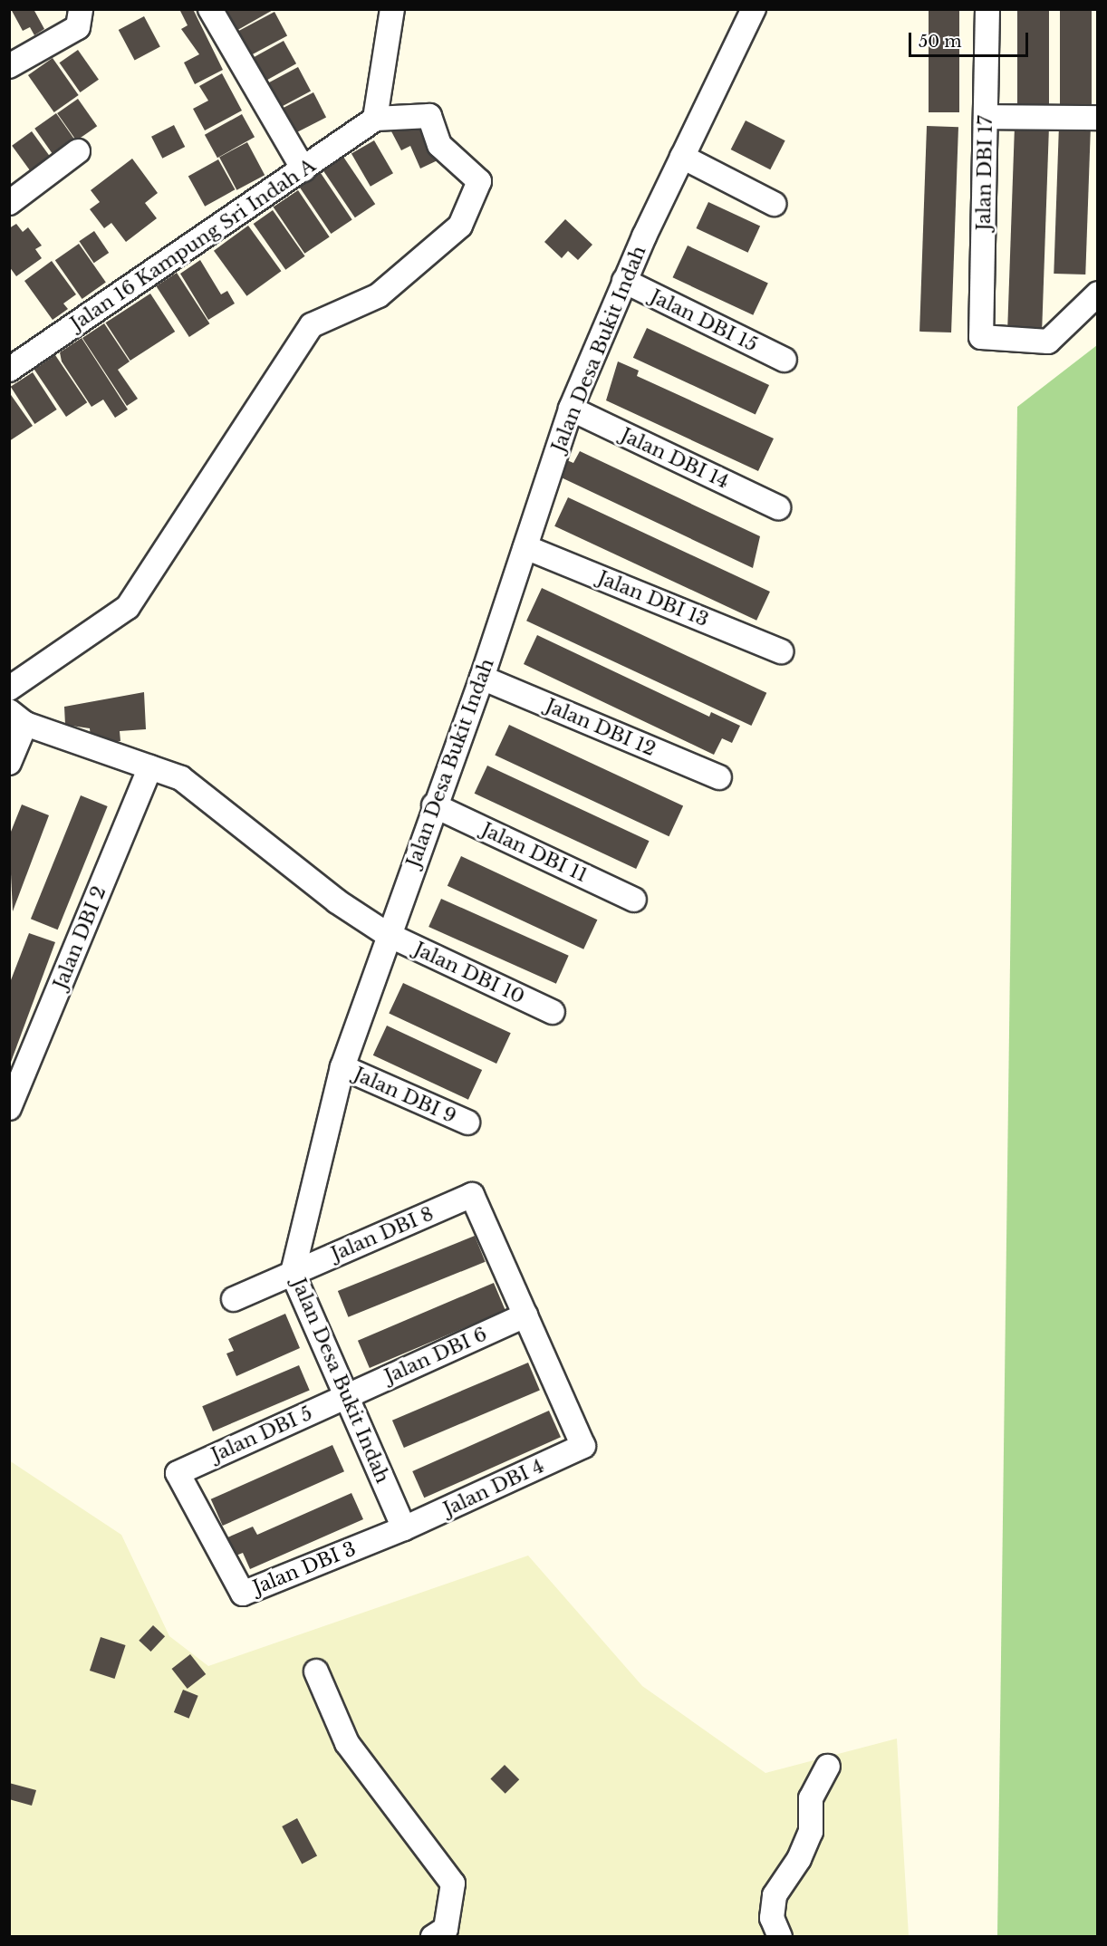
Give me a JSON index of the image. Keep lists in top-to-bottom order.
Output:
{
  "streets": {
    "street": [
      "Jalan DBI 17",
      "Jalan 16 Kampung Sri Indah A",
      "Jalan DBI 15",
      "Jalan Desa Bukit Indah",
      "Jalan DBI 14",
      "Jalan DBI 13",
      "Jalan DBI 12",
      "Jalan DBI 11",
      "Jalan DBI 2",
      "Jalan DBI 10",
      "Jalan DBI 9",
      "Jalan DBI 8",
      "Jalan DBI 6",
      "Jalan DBI 5",
      "Jalan DBI 4",
      "Jalan DBI 3"
    ]
  },
  "crossings": [
    ["Jalan DBI 15", "Jalan Desa Bukit Indah"],
    ["Jalan Desa Bukit Indah", "Jalan DBI 14"],
    ["Jalan Desa Bukit Indah", "Jalan DBI 13"],
    ["Jalan Desa Bukit Indah", "Jalan DBI 12"],
    ["Jalan Desa Bukit Indah", "Jalan DBI 11"],
    ["Jalan Desa Bukit Indah", "Jalan DBI 10"],
    ["Jalan Desa Bukit Indah", "Jalan DBI 9"],
    ["Jalan Desa Bukit Indah", "Jalan DBI 8"],
    ["Jalan Desa Bukit Indah", "Jalan DBI 6"],
    ["Jalan Desa Bukit Indah", "Jalan DBI 5"],
    ["Jalan Desa Bukit Indah", "Jalan DBI 4"],
    ["Jalan Desa Bukit Indah", "Jalan DBI 3"],
    ["Jalan DBI 2", "Jalan DBI 10"],
    ["Jalan DBI 8", "Jalan DBI 6"],
    ["Jalan DBI 8", "Jalan DBI 4"],
    ["Jalan DBI 6", "Jalan DBI 5"],
    ["Jalan DBI 6", "Jalan DBI 4"],
    ["Jalan DBI 5", "Jalan DBI 3"],
    ["Jalan DBI 4", "Jalan DBI 3"]
  ],
  "scale_bar": "50 m"
}
